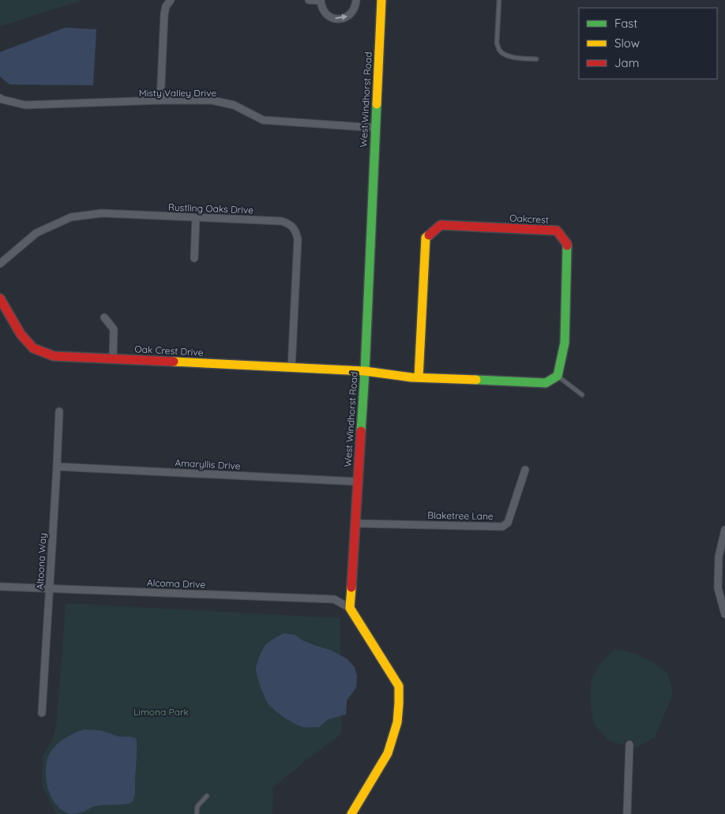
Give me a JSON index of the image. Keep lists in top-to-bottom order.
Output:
{
  "streets": {
    "street": [
      "Misty Valley Drive",
      "West Windhorst Road",
      "Rustling Oaks Drive",
      "Oakcrest",
      "Oak Crest Drive",
      "Amaryllis Drive",
      "Blaketree Lane",
      "Altoona Way",
      "Alcoma Drive"
    ]
  },
  "crossings": [
    ["Misty Valley Drive", "West Windhorst Road"],
    ["West Windhorst Road", "Oak Crest Drive"],
    ["West Windhorst Road", "Amaryllis Drive"],
    ["West Windhorst Road", "Blaketree Lane"],
    ["West Windhorst Road", "Alcoma Drive"],
    ["Rustling Oaks Drive", "Oak Crest Drive"],
    ["Amaryllis Drive", "Altoona Way"],
    ["Altoona Way", "Alcoma Drive"]
  ],
  "parks": ["Limona Park"],
  "legend": ["Fast", "Slow", "Jam"]
}
